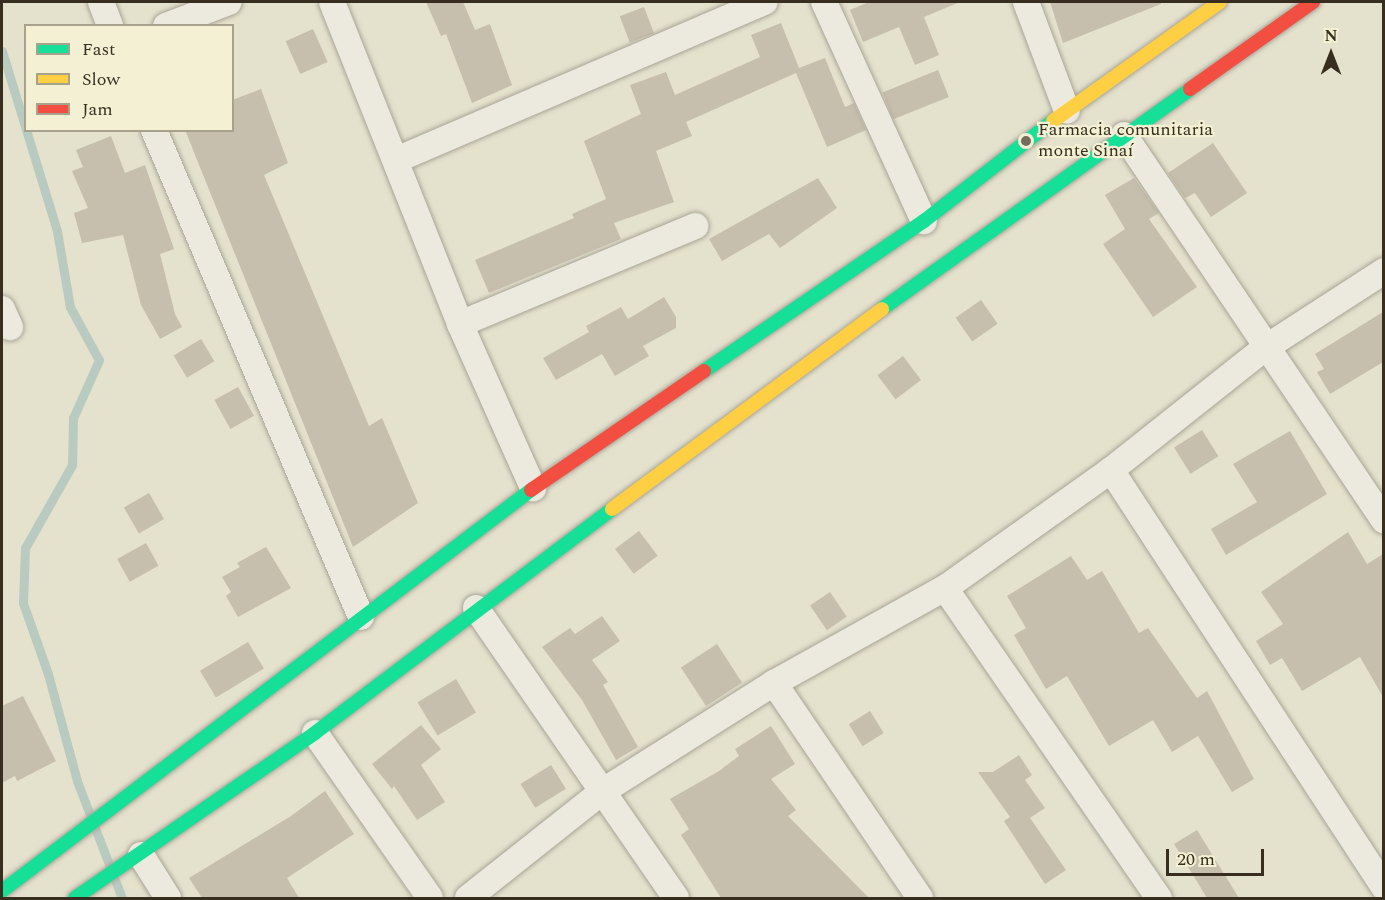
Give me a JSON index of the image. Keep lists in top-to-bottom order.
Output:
{
  "places": ["Farmacia comunitaria monte Sinaí"],
  "legend": ["Fast", "Slow", "Jam"],
  "scale_bar": "20 m",
  "north": "top"
}
